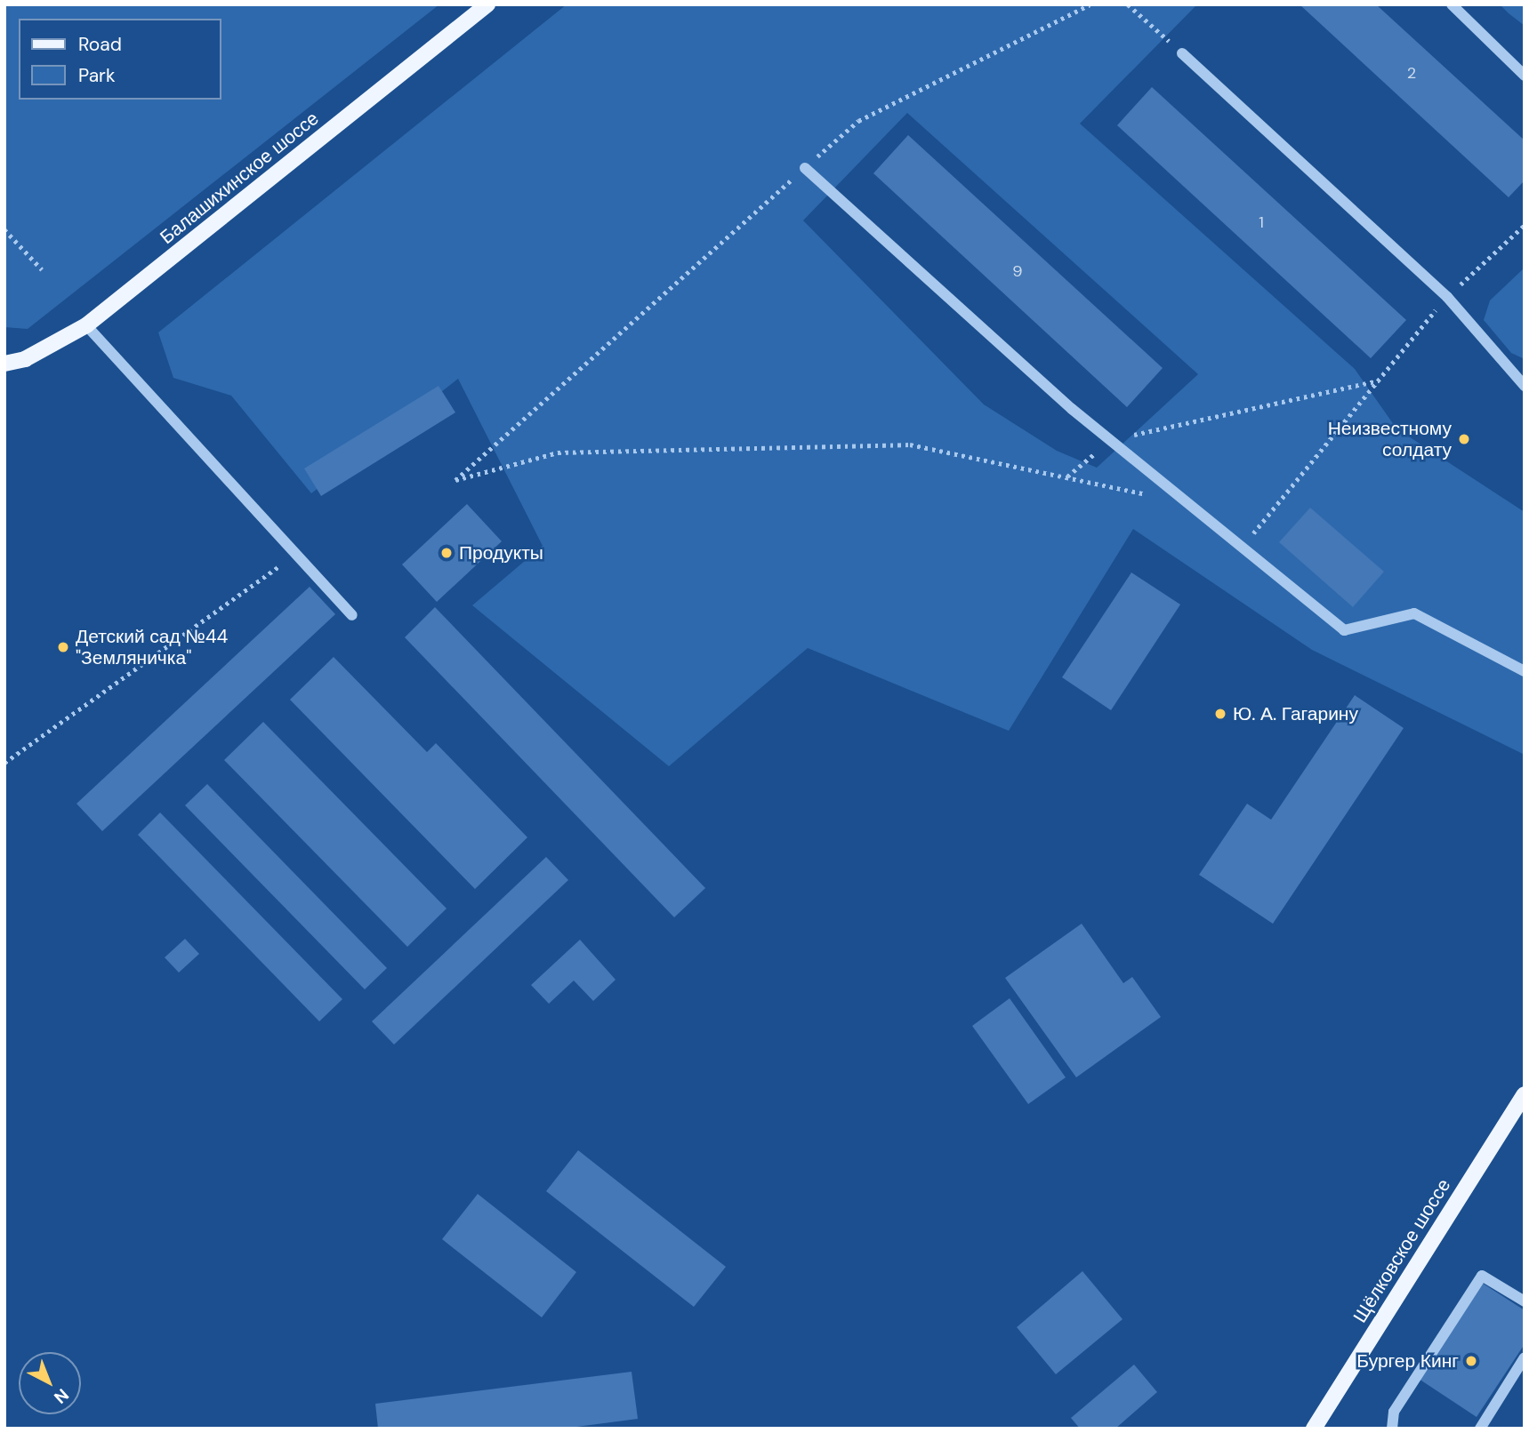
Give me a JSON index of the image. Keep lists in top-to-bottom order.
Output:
{
  "streets": {
    "main road": ["Балашихинское шоссе", "Щёлковское шоссе"]
  },
  "places": [
    "Неизвестному солдату",
    "Продукты",
    "Детский сад №44 \"Земляничка\"",
    "Ю. А. Гагарину",
    "Бургер Кинг"
  ],
  "house_numbers": ["2", "1", "9"],
  "legend": ["Road", "Park"],
  "north": "bottom right"
}
